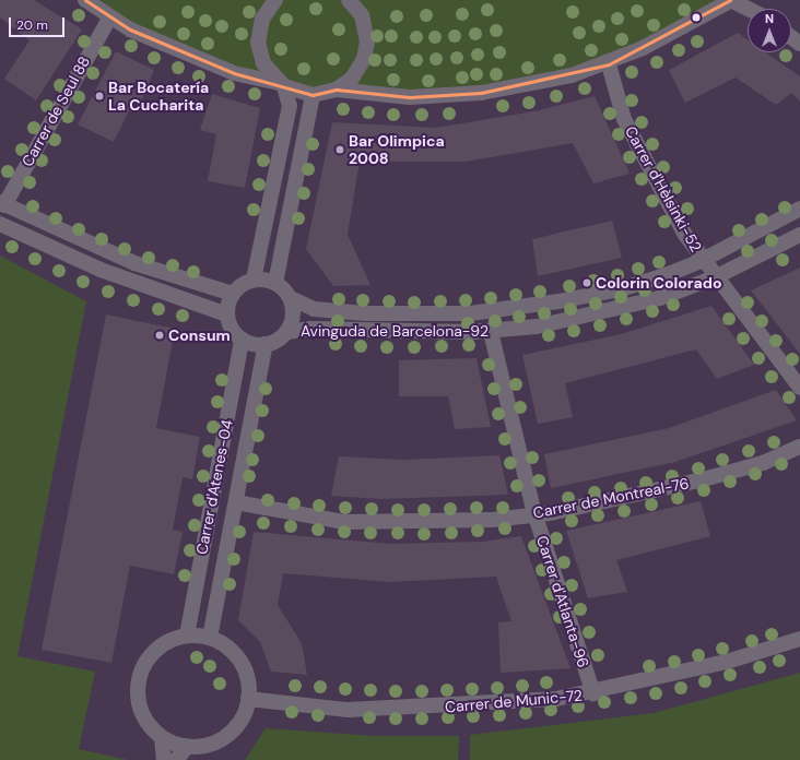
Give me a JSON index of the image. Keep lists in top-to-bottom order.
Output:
{
  "streets": {
    "street": [
      "Carrer de Seul 88",
      "Carrer d'Hèlsinki-52",
      "Avinguda de Barcelona-92",
      "Carrer d'Atenes-04",
      "Carrer de Montreal-76",
      "Carrer d'Atlanta-96",
      "Carrer de Munic-72"
    ]
  },
  "crossings": [
    ["Carrer d'Hèlsinki-52", "Avinguda de Barcelona-92"],
    ["Avinguda de Barcelona-92", "Carrer d'Atenes-04"],
    ["Avinguda de Barcelona-92", "Carrer d'Atlanta-96"],
    ["Carrer d'Atenes-04", "Carrer de Montreal-76"],
    ["Carrer d'Atenes-04", "Carrer de Munic-72"],
    ["Carrer de Montreal-76", "Carrer d'Atlanta-96"],
    ["Carrer d'Atlanta-96", "Carrer de Munic-72"]
  ],
  "places": [
    "Bar Bocatería La Cucharita",
    "Bar Olimpica 2008",
    "Colorin Colorado",
    "Consum"
  ],
  "scale_bar": "20 m",
  "north": "top"
}
